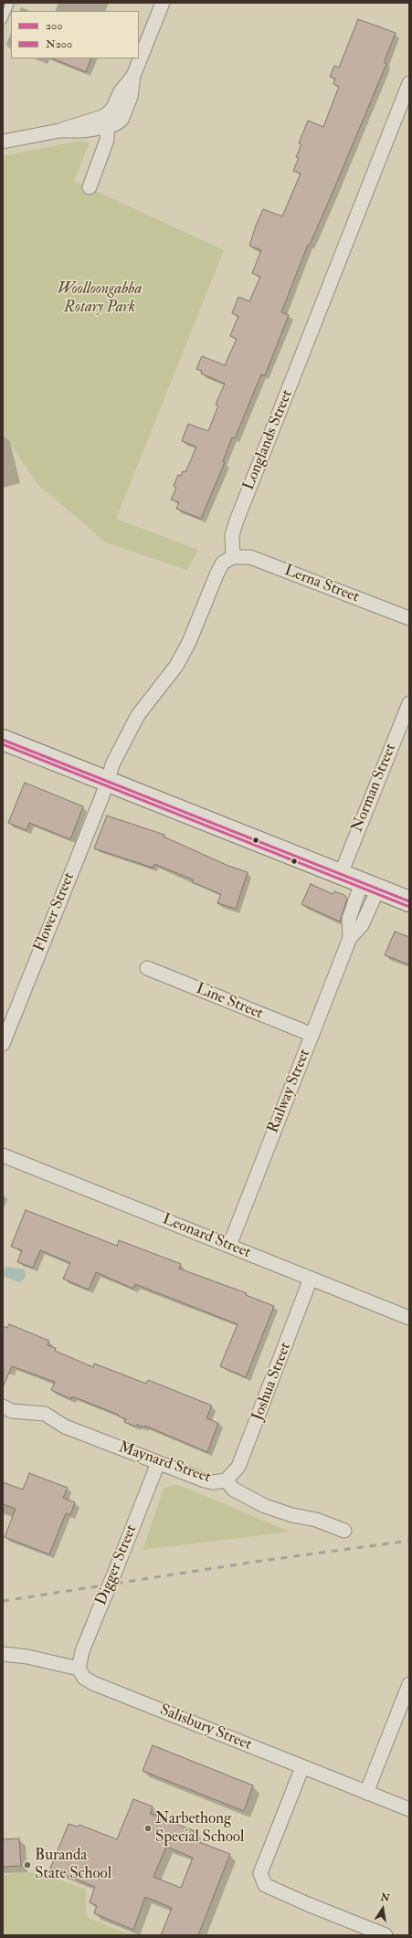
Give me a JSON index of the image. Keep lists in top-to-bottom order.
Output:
{
  "streets": {
    "street": [
      "Longlands Street",
      "Lerna Street",
      "Norman Street",
      "Flower Street",
      "Line Street",
      "Railway Street",
      "Leonard Street",
      "Joshua Street",
      "Maynard Street",
      "Digger Street",
      "Salisbury Street"
    ]
  },
  "crossings": [
    ["Longlands Street", "Lerna Street"],
    ["Line Street", "Railway Street"],
    ["Railway Street", "Leonard Street"],
    ["Leonard Street", "Joshua Street"],
    ["Joshua Street", "Maynard Street"],
    ["Maynard Street", "Digger Street"],
    ["Digger Street", "Salisbury Street"]
  ],
  "parks": ["Woolloongabba Rotary Park"],
  "places": ["Narbethong Special School", "Buranda State School"],
  "lines": ["transit line 200", "transit line N200"],
  "legend": ["200", "N200"],
  "north": "top"
}
